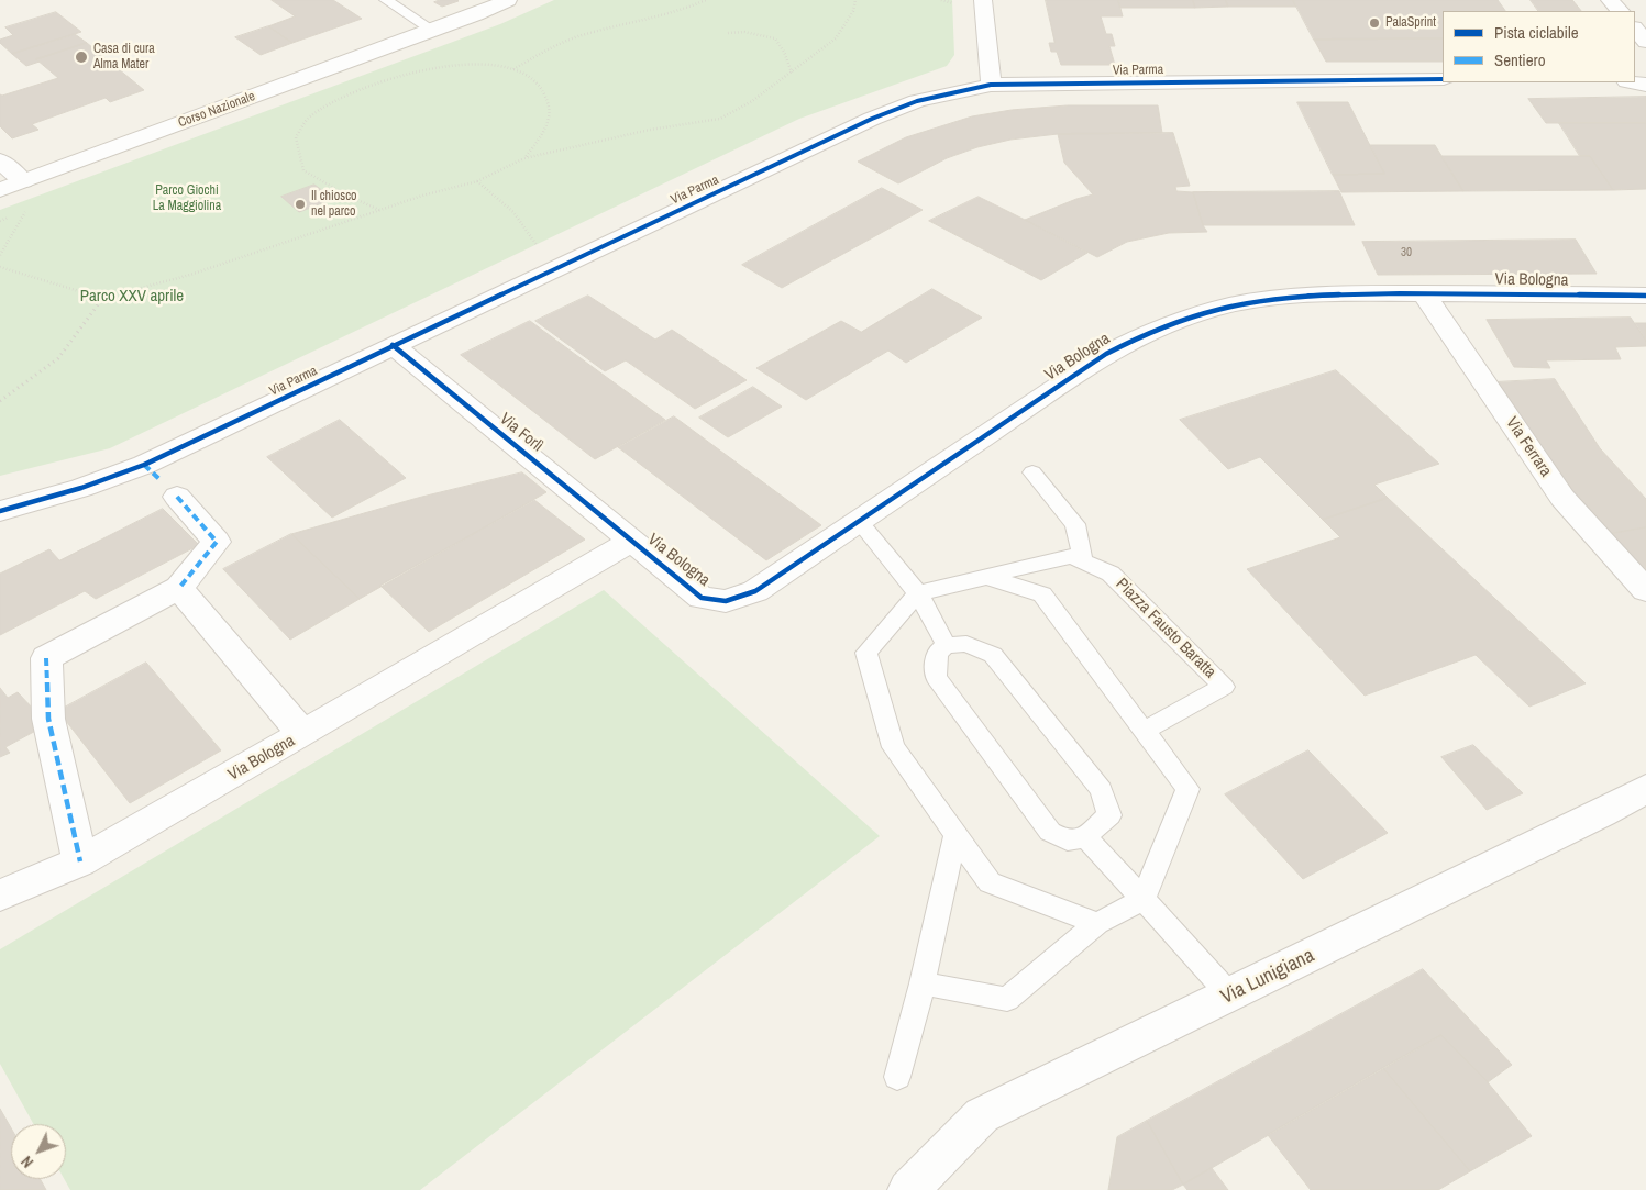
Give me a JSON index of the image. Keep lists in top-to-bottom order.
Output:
{
  "streets": {
    "street": [
      "Via Parma",
      "Corso Nazionale",
      "Via Bologna",
      "Via Forlì",
      "Via Ferrara",
      "Via Lunigiana"
    ],
    "lane": ["Piazza Fausto Baratta"]
  },
  "crossings": [
    ["Via Parma", "Via Forlì"],
    ["Via Bologna", "Via Forlì"],
    ["Via Bologna", "Via Ferrara"]
  ],
  "parks": ["Parco Giochi La Maggiolina", "Parco XXV aprile"],
  "places": ["PalaSprint", "Casa di cura Alma Mater", "Il chiosco nel parco"],
  "house_numbers": ["30"],
  "legend": ["Pista ciclabile", "Sentiero"],
  "north": "bottom left"
}
